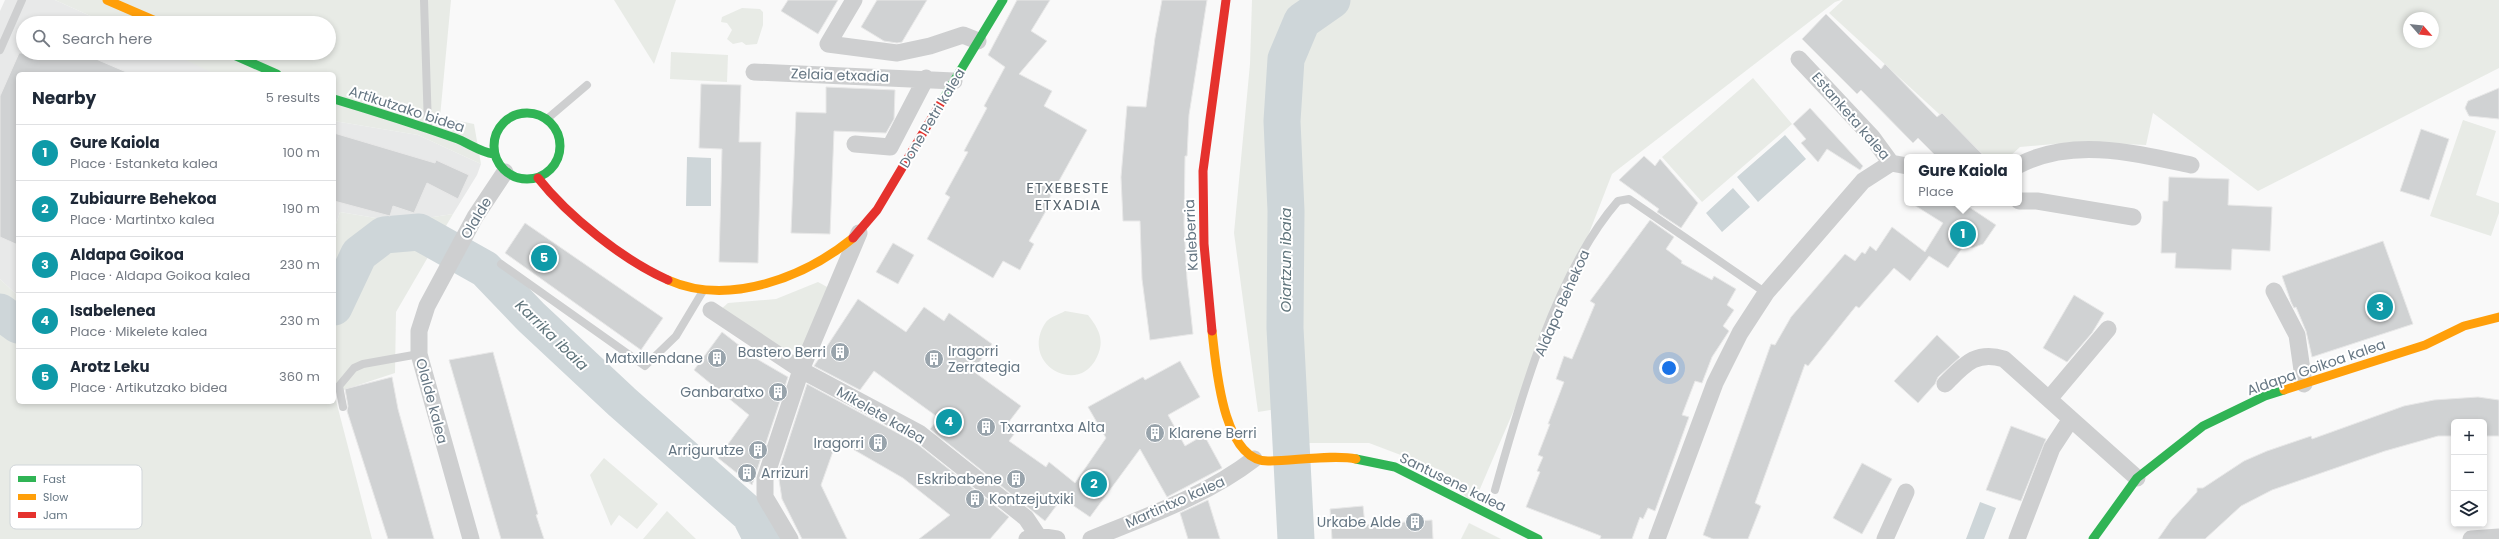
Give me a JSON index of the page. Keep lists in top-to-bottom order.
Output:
{
  "streets": {
    "street": [
      "Zelaia etxadia",
      "Artikutzako bidea",
      "Estanketa kalea",
      "Done Petri kalea",
      "Olalde",
      "Kaleberria",
      "Aldapa Goikoa kalea",
      "Olalde kalea",
      "Mikelete kalea",
      "Santusene kalea",
      "Martintxo kalea"
    ],
    "lane": ["Aldapa Behekoa"]
  },
  "crossings": [
    ["Zelaia etxadia", "Done Petri kalea"],
    ["Artikutzako bidea", "Olalde"],
    ["Done Petri kalea", "Mikelete kalea"],
    ["Olalde", "Olalde kalea"],
    ["Kaleberria", "Santusene kalea"],
    ["Kaleberria", "Martintxo kalea"],
    ["Santusene kalea", "Martintxo kalea"]
  ],
  "districts": ["ETXEBESTE ETXADIA"],
  "water": ["Oiartzun ibaia", "Karrika ibaia"],
  "places": {
    "building": [
      "Bastero Berri",
      "Matxillendane",
      "Iragorri Zerrategia",
      "Ganbaratxo",
      "Txarrantxa Alta",
      "Klarene Berri",
      "Iragorri",
      "Arrigurutze",
      "Arrizuri",
      "Eskribabene",
      "Kontzejutxiki",
      "Urkabe Alde"
    ]
  },
  "legend": ["Fast", "Slow", "Jam"],
  "north": "bottom right",
  "page": {
    "search": "Search here",
    "heading": ["Nearby", "5 results"],
    "list": [
      {
        "mark": "1",
        "name": "Gure Kaiola",
        "note": "Place · Estanketa kalea",
        "value": "100 m"
      },
      {
        "mark": "2",
        "name": "Zubiaurre Behekoa",
        "note": "Place · Martintxo kalea",
        "value": "190 m"
      },
      {
        "mark": "3",
        "name": "Aldapa Goikoa",
        "note": "Place · Aldapa Goikoa kalea",
        "value": "230 m"
      },
      {
        "mark": "4",
        "name": "Isabelenea",
        "note": "Place · Mikelete kalea",
        "value": "230 m"
      },
      {
        "mark": "5",
        "name": "Arotz Leku",
        "note": "Place · Artikutzako bidea",
        "value": "360 m"
      }
    ],
    "popup": ["Gure Kaiola", "Place"],
    "pins": [
      "1",
      "5",
      "3",
      "4",
      "2"
    ],
    "map_buttons": ["+", "−"]
  }
}
